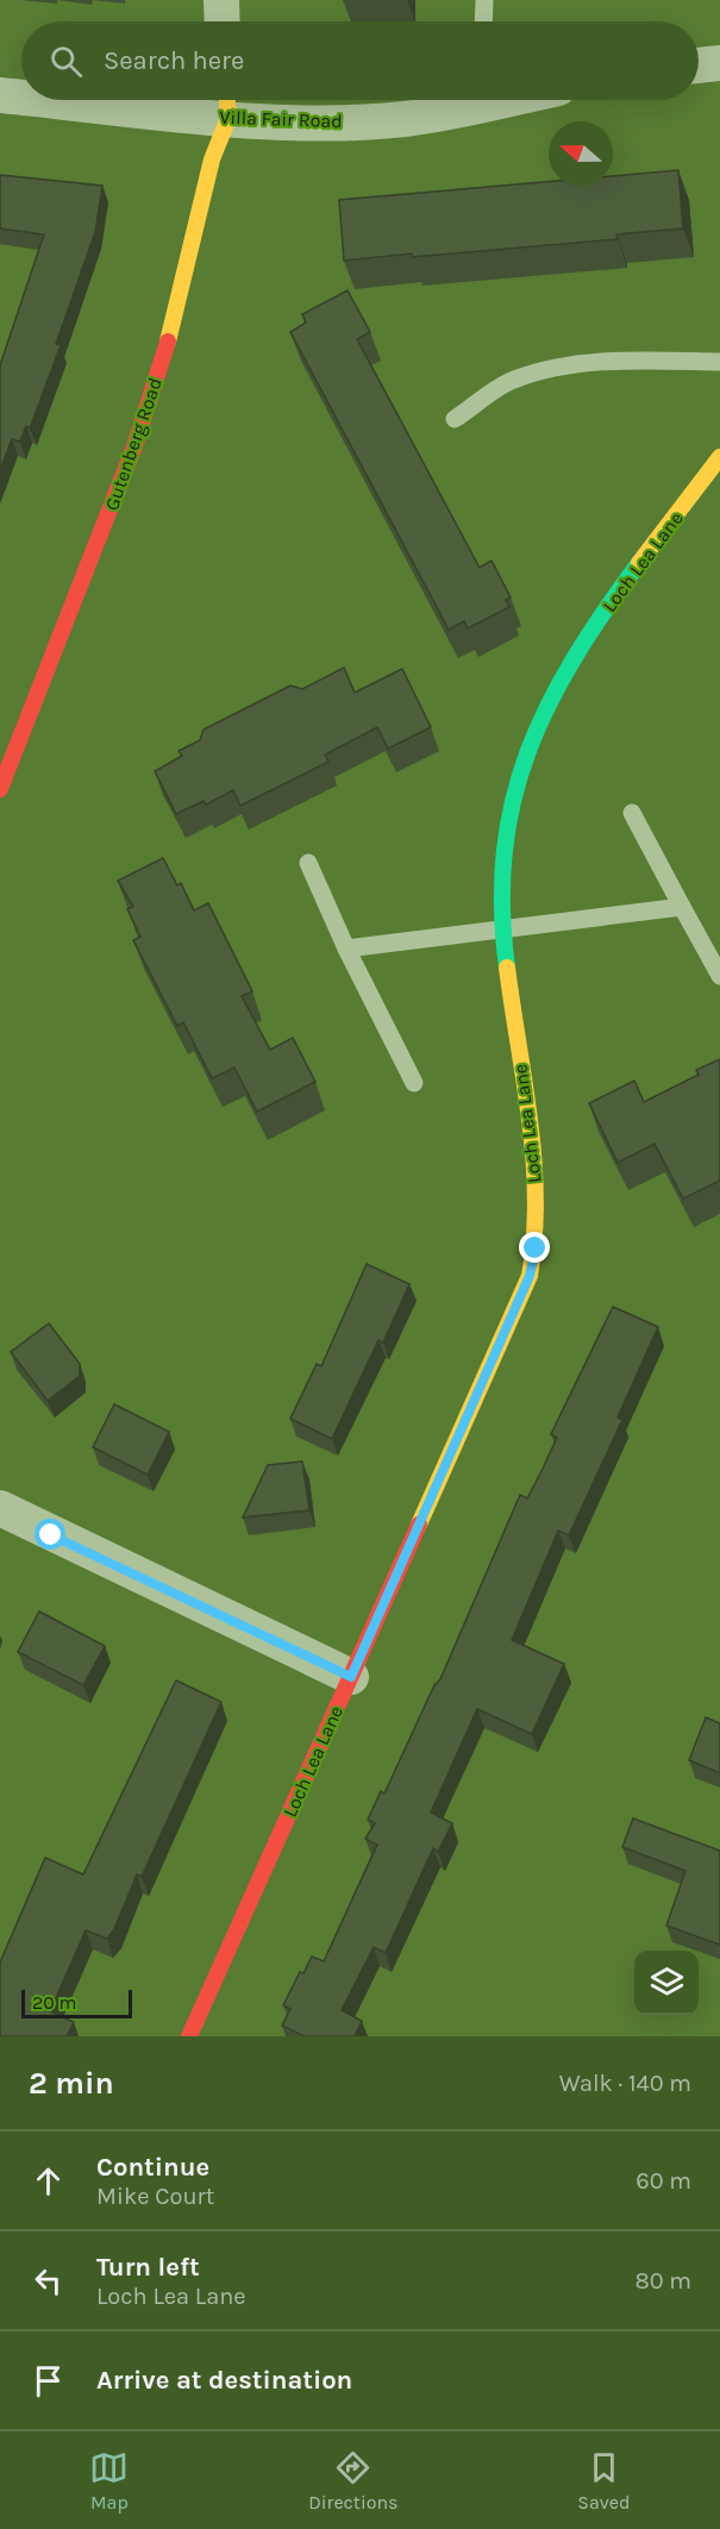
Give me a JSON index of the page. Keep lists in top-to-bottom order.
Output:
{
  "streets": {
    "street": ["Villa Fair Road", "Gutenberg Road", "Loch Lea Lane"]
  },
  "crossings": [
    ["Villa Fair Road", "Gutenberg Road"]
  ],
  "scale_bar": "20 m",
  "north": "left",
  "page": {
    "search": "Search here",
    "scale": "20 m",
    "heading": ["2 min", "Walk · 140 m"],
    "list": [
      ["Continue", "Mike Court", "60 m"],
      ["Turn left", "Loch Lea Lane", "80 m"],
      "Arrive at destination"
    ],
    "nav": ["Map", "Directions", "Saved"]
  }
}
